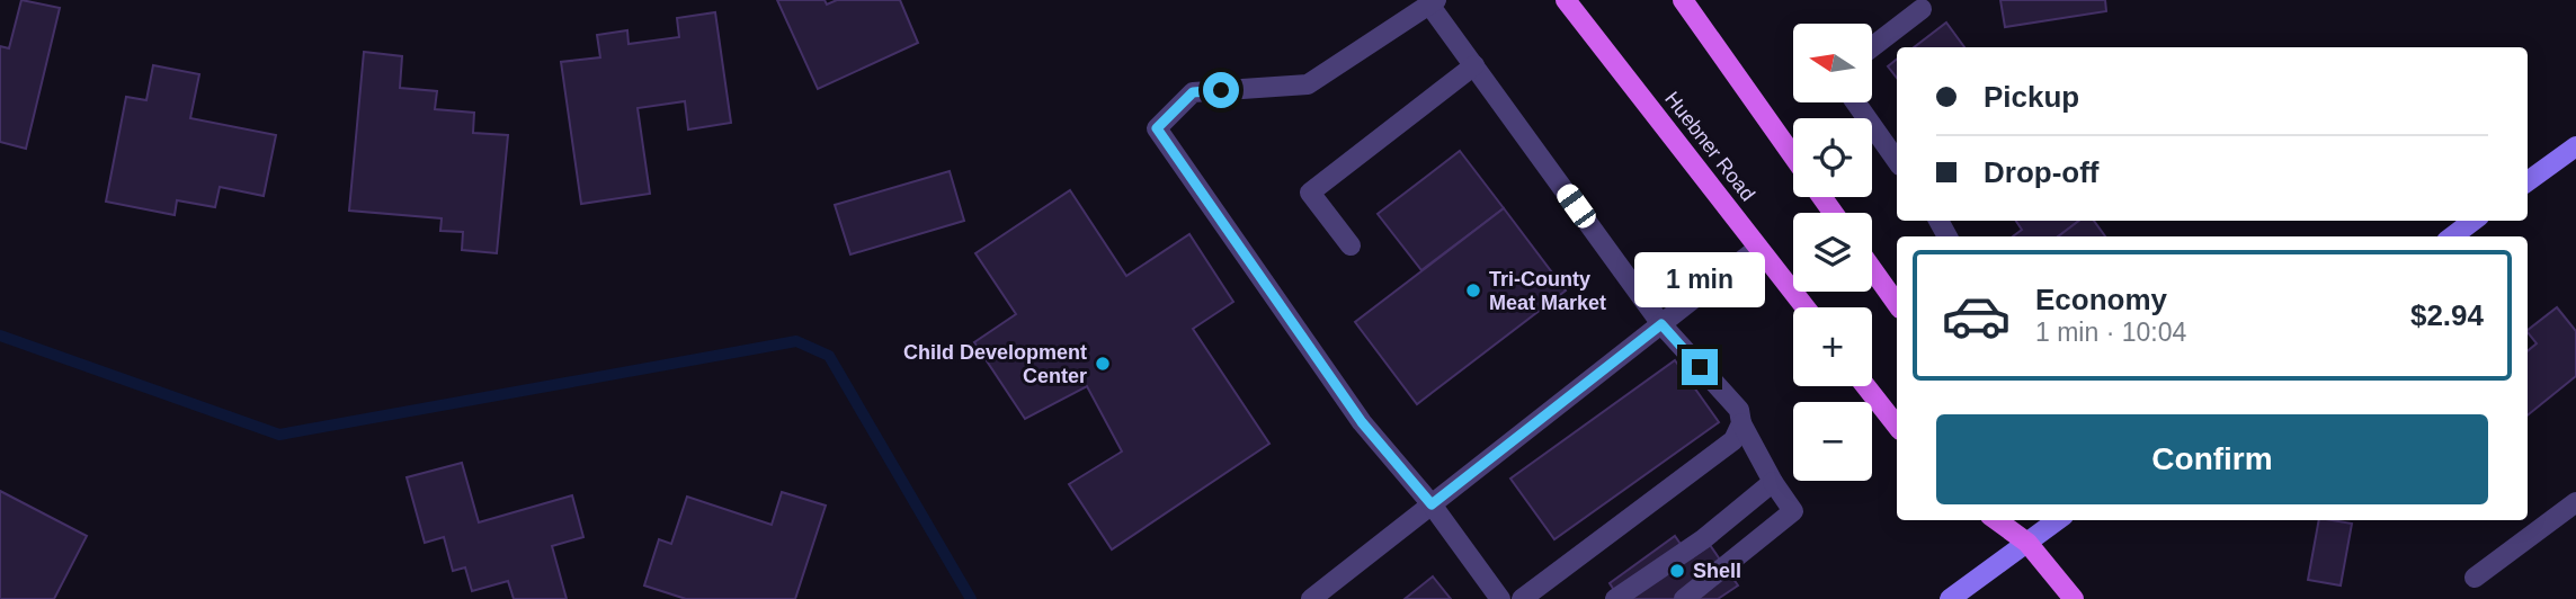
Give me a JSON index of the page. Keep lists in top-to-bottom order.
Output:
{
  "streets": {
    "main road": ["Huebner Road"]
  },
  "places": ["Tri-County Meat Market", "Child Development Center", "Shell"],
  "north": "left",
  "page": {
    "map_buttons": ["+", "−"],
    "banner": ["Pickup", "Drop-off"],
    "list": [
      {
        "name": "Economy",
        "note": "1 min · 10:04",
        "value": "$2.94"
      }
    ],
    "bubble": "1 min",
    "buttons": "Confirm"
  }
}
